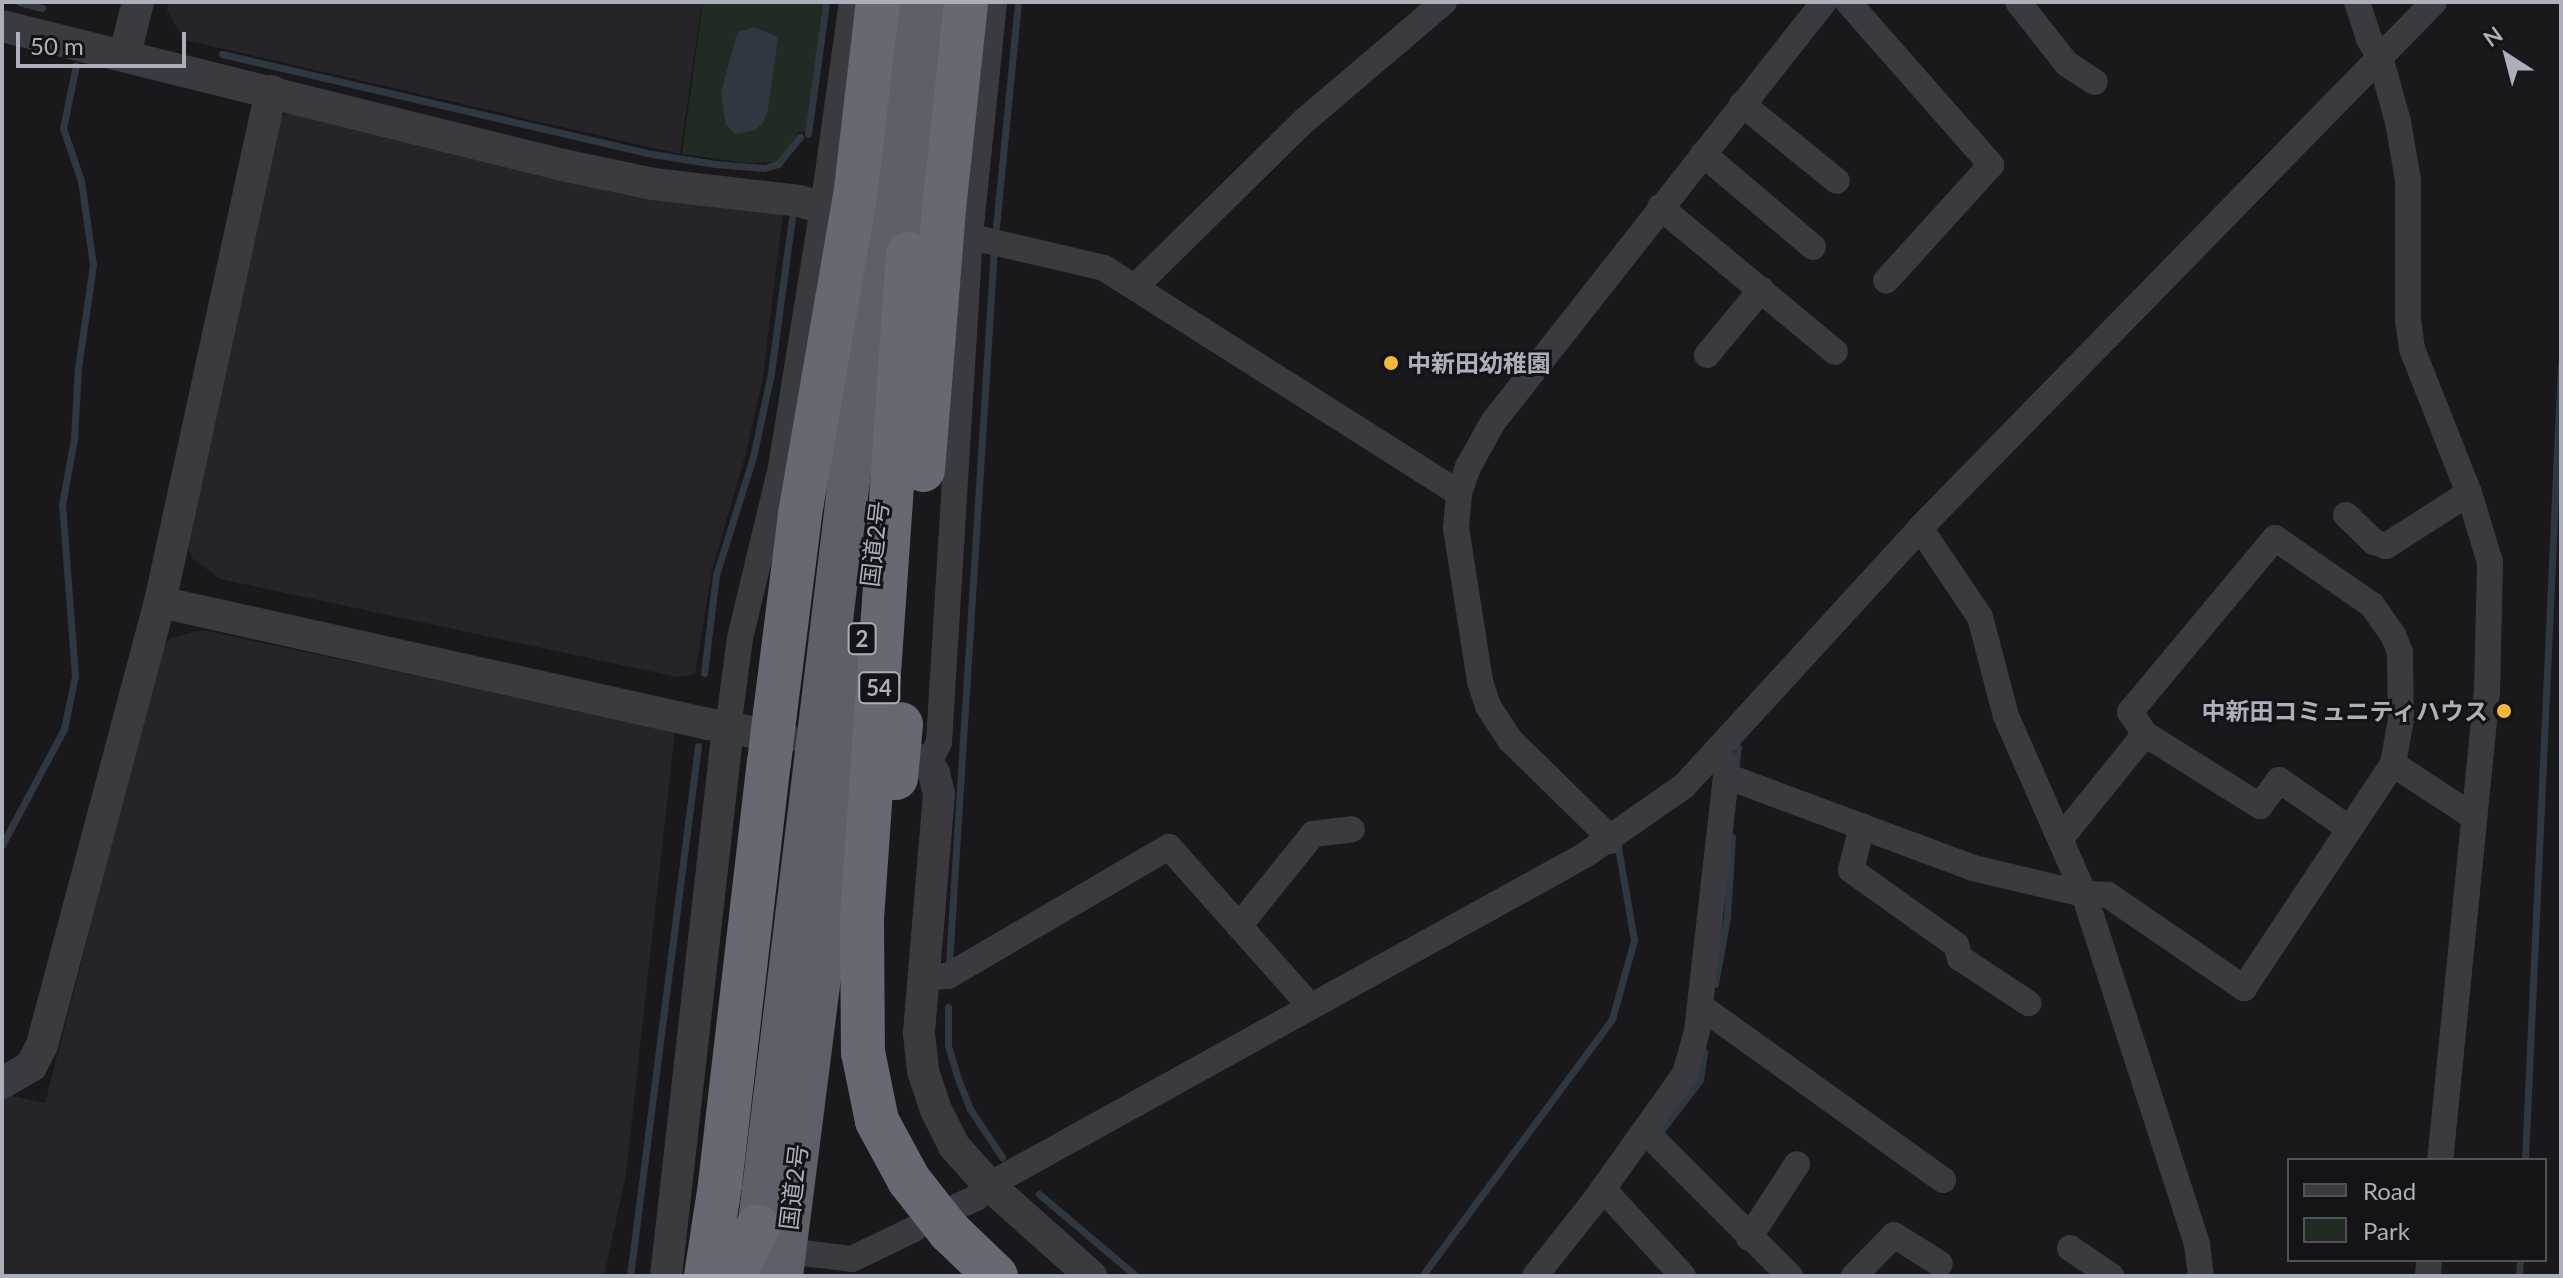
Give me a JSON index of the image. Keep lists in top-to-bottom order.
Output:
{
  "streets": {
    "highway": ["国道2号", "2", "54"]
  },
  "crossings": [
    ["国道2号", "54"]
  ],
  "places": ["中新田幼稚園", "中新田コミュニティハウス"],
  "legend": ["Road", "Park"],
  "scale_bar": "50 m",
  "north": "top left"
}
